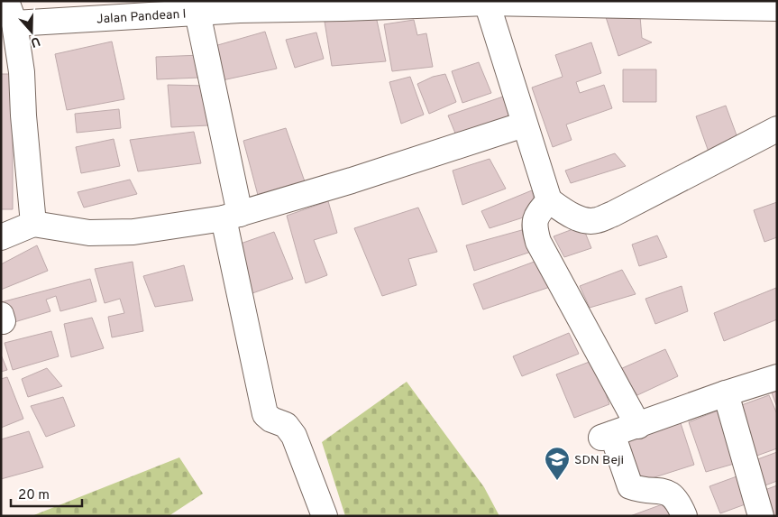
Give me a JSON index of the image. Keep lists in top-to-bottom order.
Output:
{
  "streets": {
    "street": ["Jalan Pandean I"]
  },
  "places": {
    "school or university": ["SDN Beji"]
  },
  "scale_bar": "20 m",
  "north": "bottom"
}
